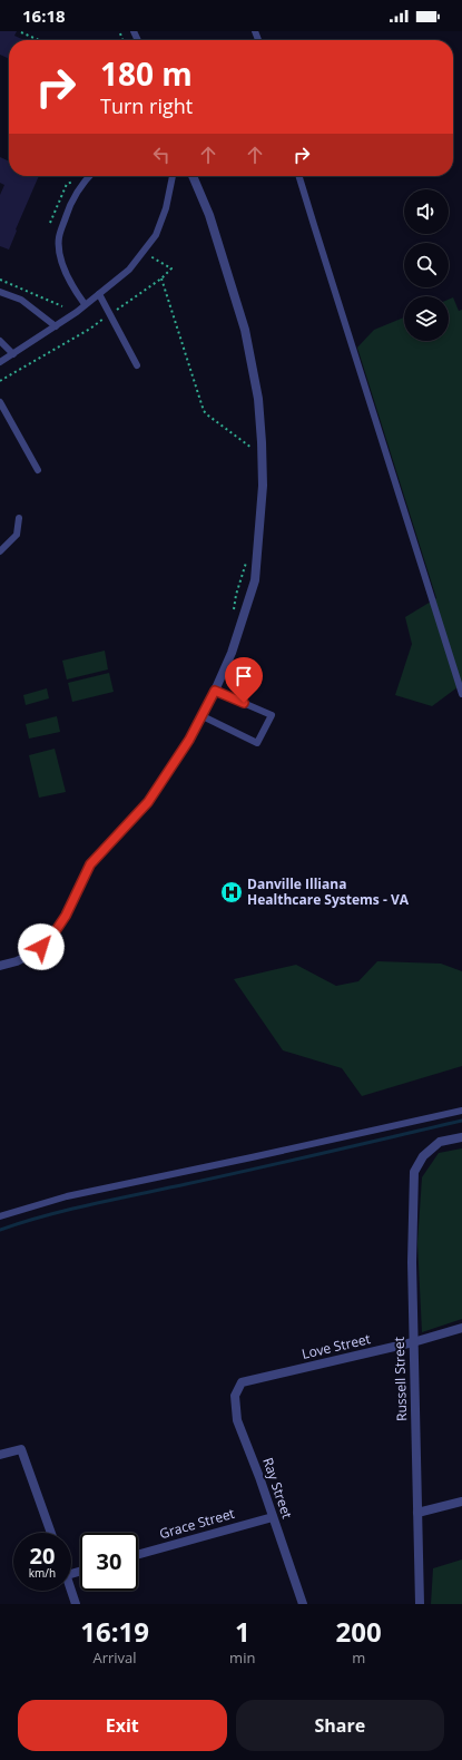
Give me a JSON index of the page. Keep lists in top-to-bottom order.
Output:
{
  "streets": {
    "street": [
      "Love Street",
      "Russell Street",
      "Ray Street",
      "Grace Street"
    ]
  },
  "crossings": [
    ["Love Street", "Russell Street"],
    ["Love Street", "Ray Street"],
    ["Ray Street", "Grace Street"]
  ],
  "places": {
    "hospital": ["Danville Illiana Healthcare Systems - VA"]
  },
  "page": {
    "status": "16:18",
    "turn": ["180 m", "Turn right"],
    "speed": "20 km/h",
    "limit": "30",
    "eta": [
      "16:19",
      "Arrival",
      "1",
      "min",
      "200",
      "m"
    ],
    "buttons": ["Exit", "Share"]
  }
}
